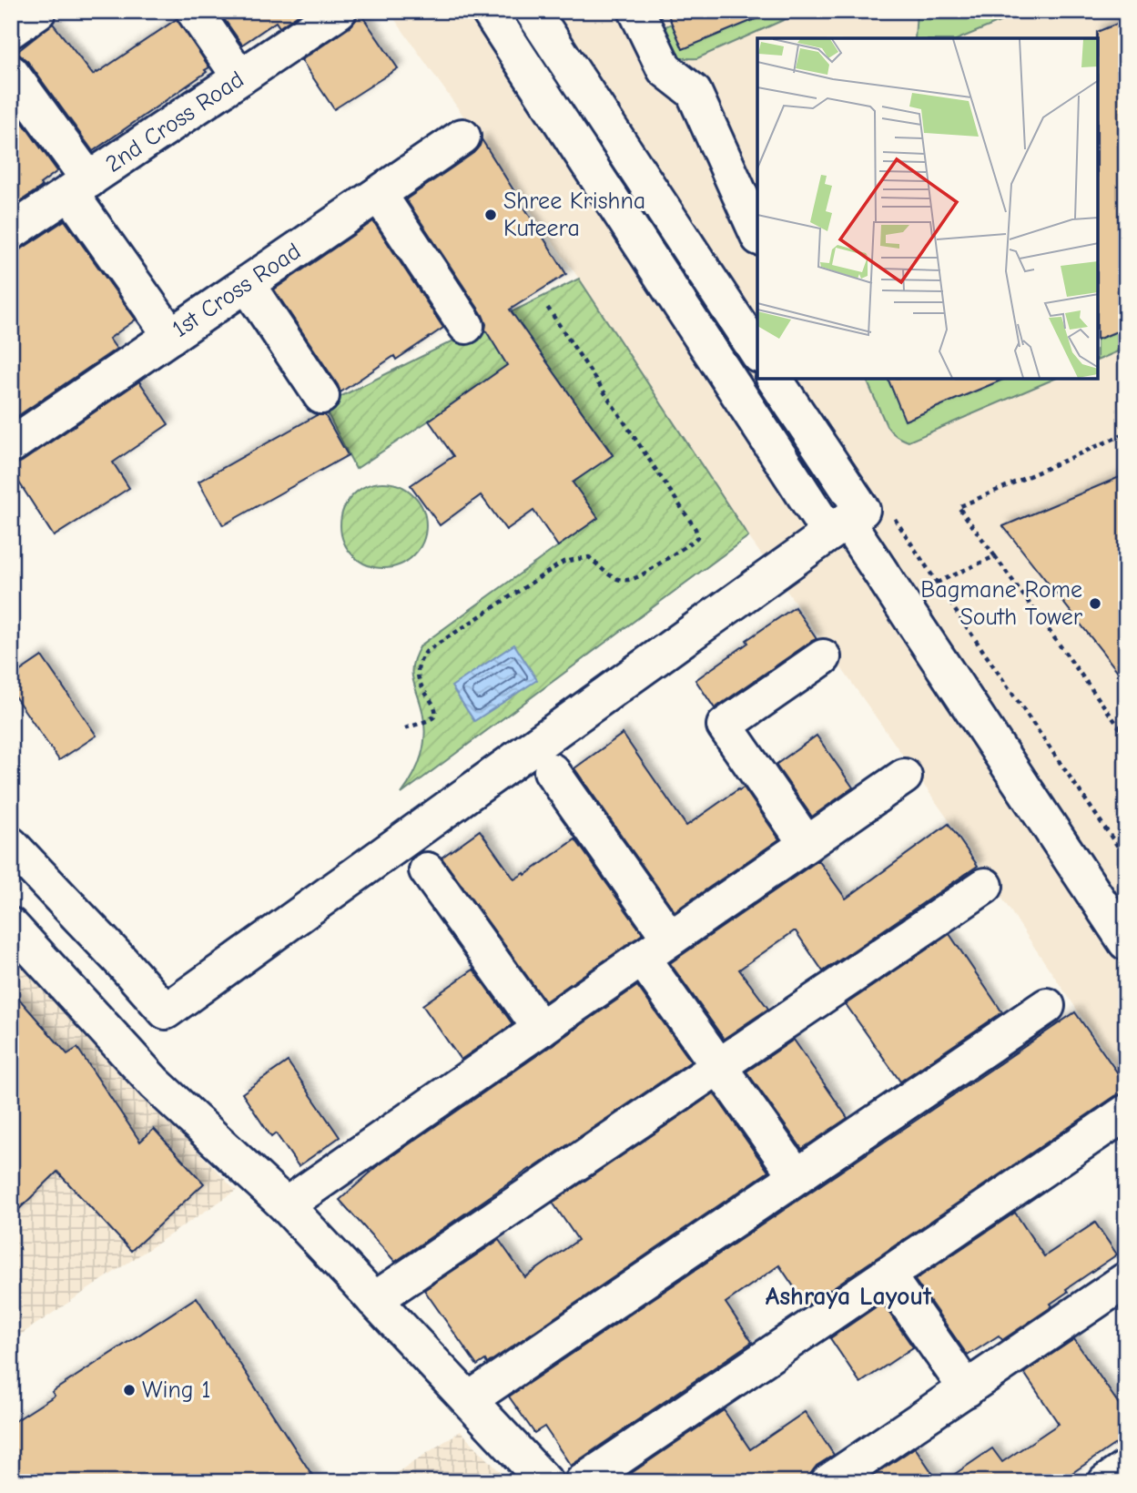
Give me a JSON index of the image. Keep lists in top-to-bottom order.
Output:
{
  "streets": {
    "street": ["2nd Cross Road", "1st Cross Road"]
  },
  "districts": ["Ashraya Layout"],
  "places": ["Shree Krishna Kuteera", "Bagmane Rome South Tower", "Wing 1"]
}
